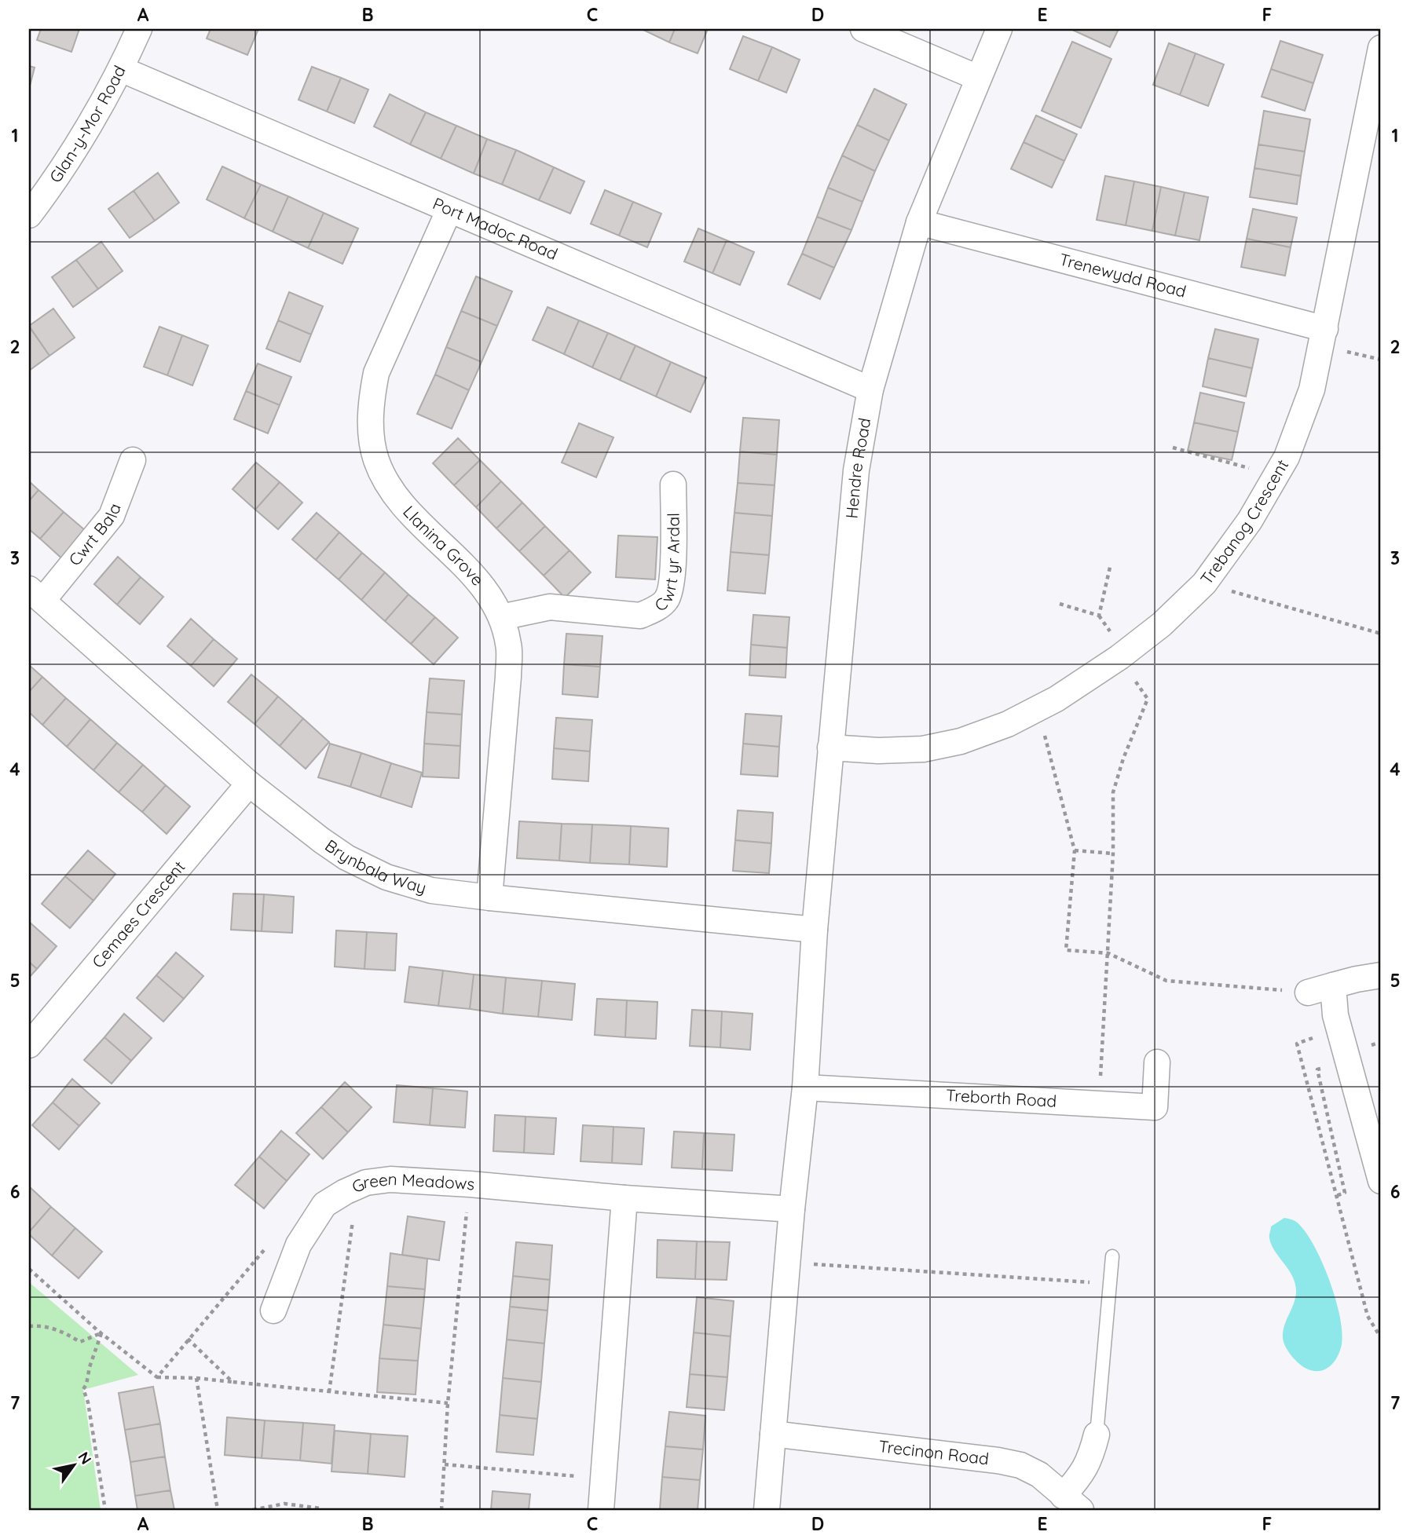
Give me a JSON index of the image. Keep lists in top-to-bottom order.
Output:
{
  "streets": {
    "street": [
      "Glan-y-Mor Road",
      "Port Madoc Road",
      "Trenewydd Road",
      "Hendre Road",
      "Trebanog Crescent",
      "Cwrt Bala",
      "Llanina Grove",
      "Cwrt yr Ardal",
      "Brynbala Way",
      "Cemaes Crescent",
      "Treborth Road",
      "Green Meadows",
      "Trecinon Road"
    ]
  },
  "crossings": [
    ["Glan-y-Mor Road", "Port Madoc Road"],
    ["Port Madoc Road", "Hendre Road"],
    ["Port Madoc Road", "Llanina Grove"],
    ["Trenewydd Road", "Hendre Road"],
    ["Trenewydd Road", "Trebanog Crescent"],
    ["Hendre Road", "Trebanog Crescent"],
    ["Hendre Road", "Brynbala Way"],
    ["Hendre Road", "Treborth Road"],
    ["Hendre Road", "Green Meadows"],
    ["Hendre Road", "Trecinon Road"],
    ["Cwrt Bala", "Brynbala Way"],
    ["Llanina Grove", "Cwrt yr Ardal"],
    ["Llanina Grove", "Brynbala Way"],
    ["Brynbala Way", "Cemaes Crescent"]
  ],
  "north": "top right",
  "grid": {
    "columns": [
      "A",
      "B",
      "C",
      "D",
      "E",
      "F"
    ],
    "rows": [
      "1",
      "2",
      "3",
      "4",
      "5",
      "6",
      "7"
    ]
  }
}
